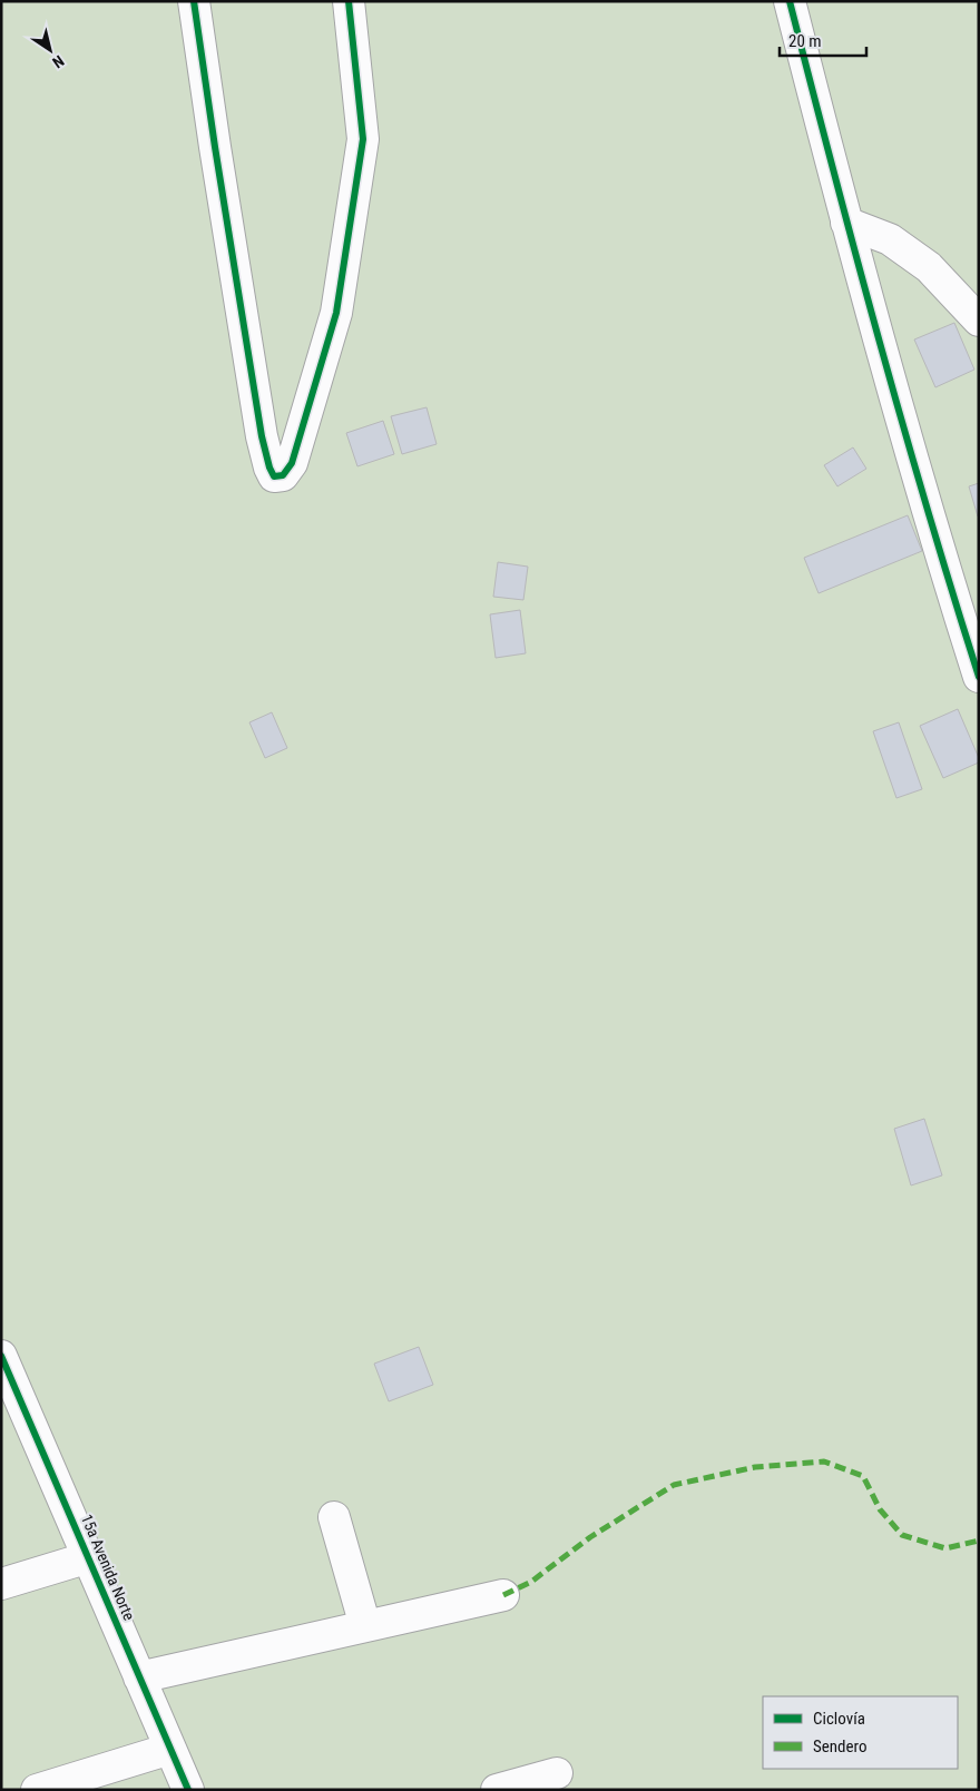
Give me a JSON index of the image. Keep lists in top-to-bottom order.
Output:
{
  "streets": {
    "street": ["15a Avenida Norte"]
  },
  "legend": ["Ciclovía", "Sendero"],
  "scale_bar": "20 m",
  "north": "bottom right"
}
